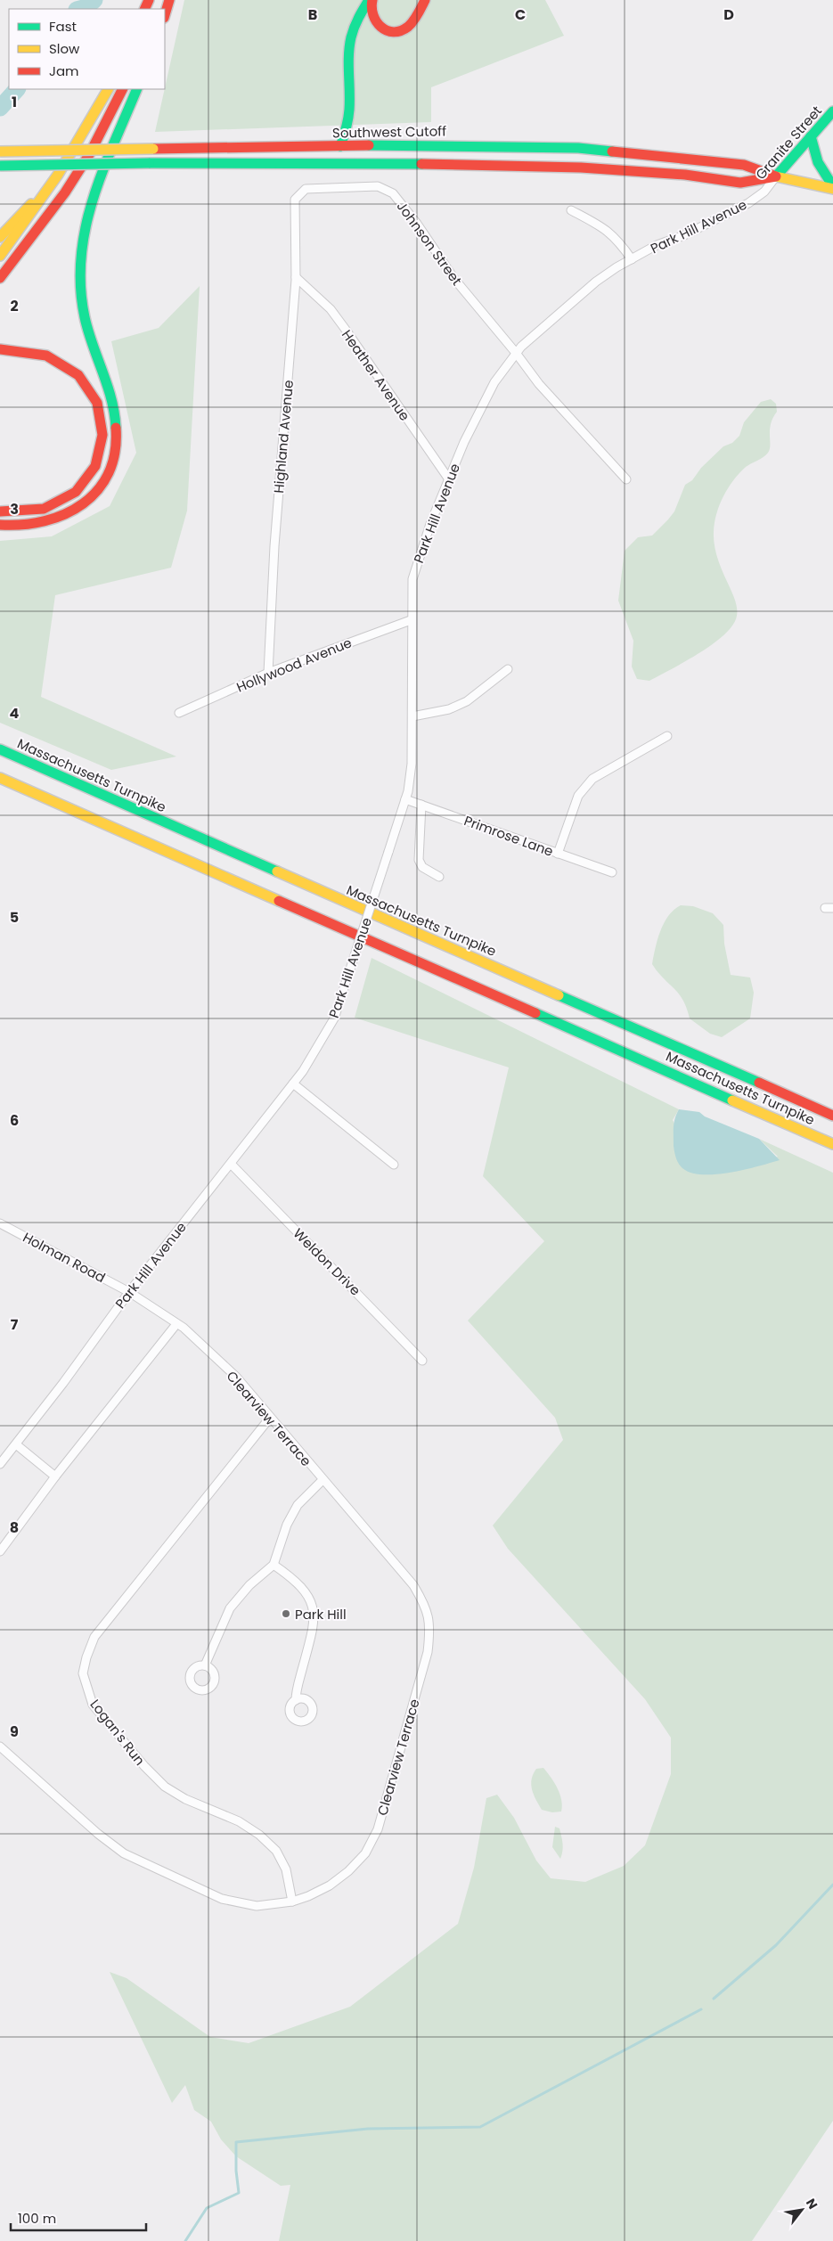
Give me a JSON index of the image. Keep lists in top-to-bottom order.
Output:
{
  "streets": {
    "main road": ["Southwest Cutoff", "Granite Street", "Massachusetts Turnpike"],
    "street": [
      "Park Hill Avenue",
      "Johnson Street",
      "Heather Avenue",
      "Highland Avenue",
      "Hollywood Avenue",
      "Primrose Lane",
      "Holman Road",
      "Weldon Drive",
      "Clearview Terrace",
      "Logan's Run"
    ]
  },
  "crossings": [
    ["Southwest Cutoff", "Granite Street"],
    ["Granite Street", "Park Hill Avenue"],
    ["Park Hill Avenue", "Johnson Street"],
    ["Park Hill Avenue", "Heather Avenue"],
    ["Park Hill Avenue", "Hollywood Avenue"],
    ["Park Hill Avenue", "Primrose Lane"],
    ["Park Hill Avenue", "Holman Road"],
    ["Park Hill Avenue", "Weldon Drive"],
    ["Park Hill Avenue", "Clearview Terrace"],
    ["Johnson Street", "Highland Avenue"],
    ["Heather Avenue", "Highland Avenue"],
    ["Highland Avenue", "Hollywood Avenue"],
    ["Holman Road", "Clearview Terrace"],
    ["Clearview Terrace", "Logan's Run"]
  ],
  "places": ["Park Hill"],
  "legend": ["Fast", "Slow", "Jam"],
  "scale_bar": "100 m",
  "north": "top right",
  "grid": {
    "columns": ["B", "C", "D"],
    "rows": [
      "1",
      "2",
      "3",
      "4",
      "5",
      "6",
      "7",
      "8",
      "9"
    ]
  }
}
